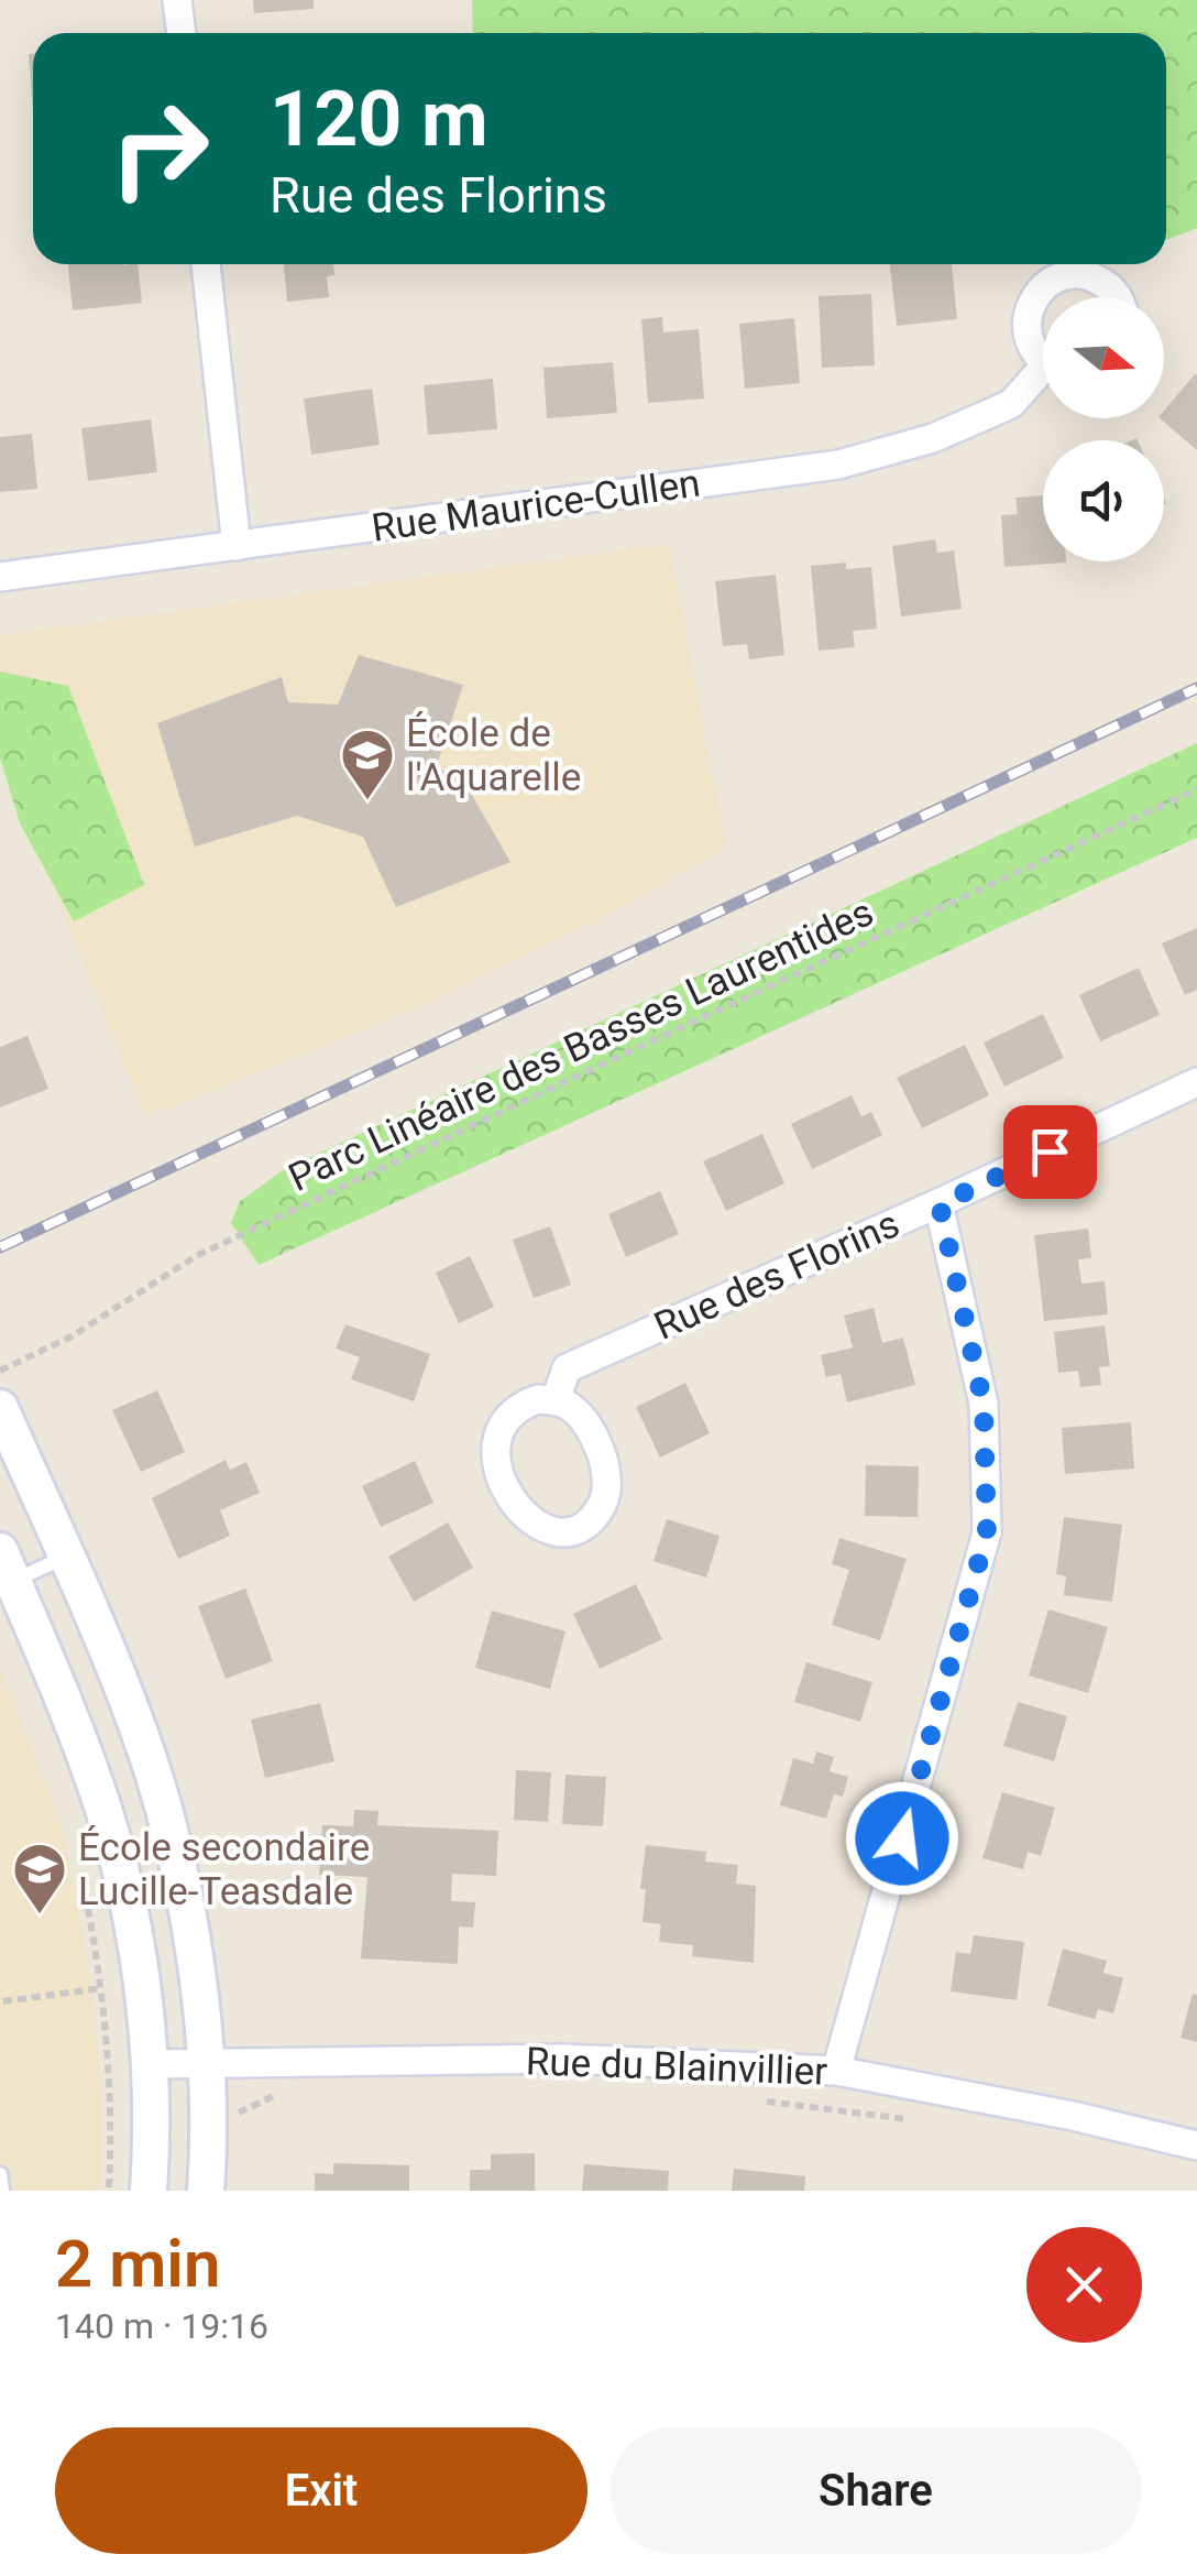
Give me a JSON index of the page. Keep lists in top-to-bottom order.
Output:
{
  "streets": {
    "street": ["Rue Maurice-Cullen", "Rue des Florins", "Rue du Blainvillier"],
    "path": ["Parc Linéaire des Basses Laurentides"]
  },
  "places": {
    "school or university": ["École de l'Aquarelle", "École secondaire Lucille-Teasdale"]
  },
  "north": "right",
  "page": {
    "turn": ["120 m", "Rue des Florins"],
    "heading": ["2 min", "140 m · 19:16"],
    "buttons": ["Exit", "Share"]
  }
}
